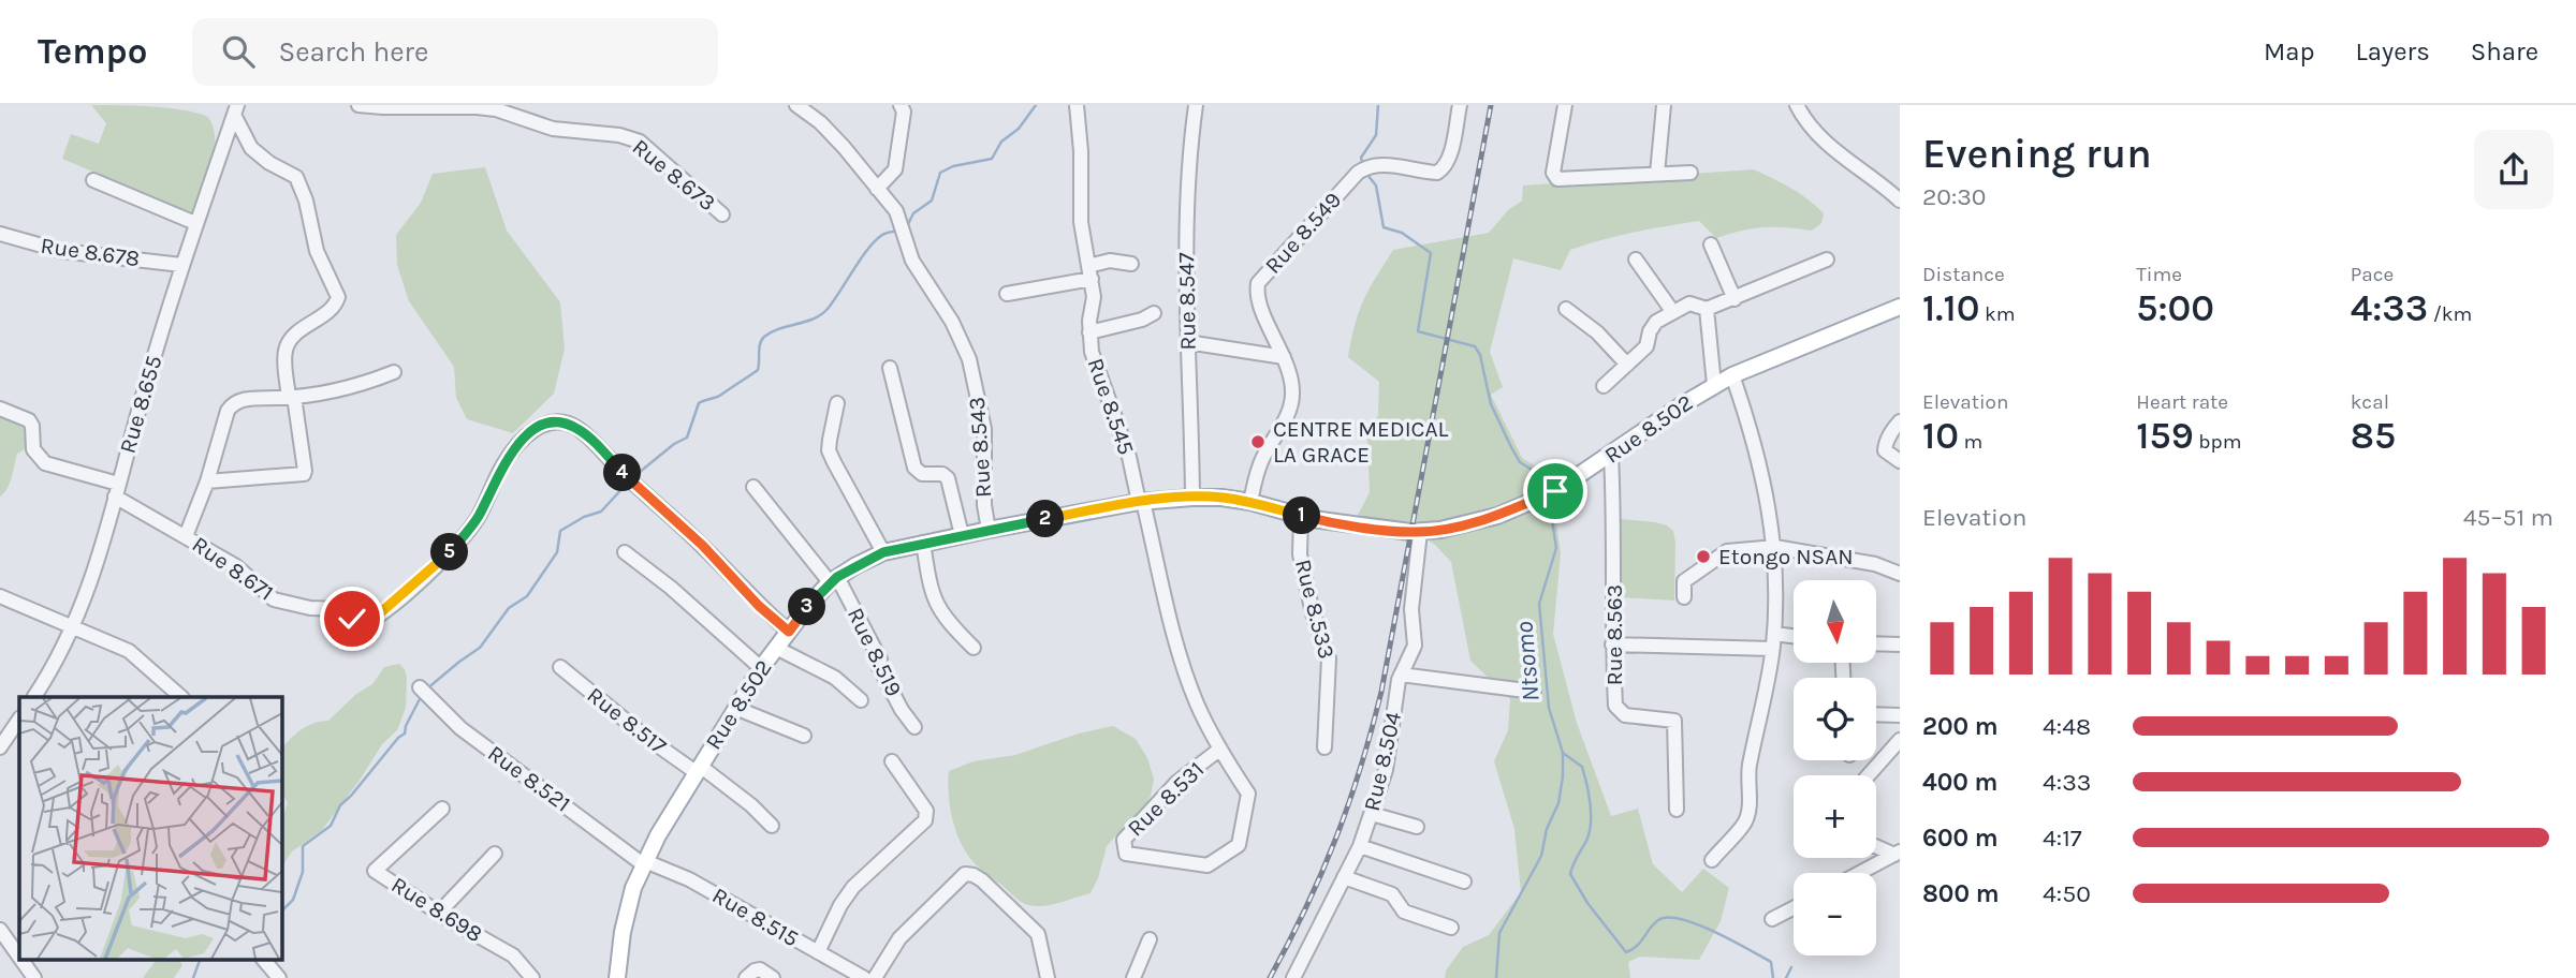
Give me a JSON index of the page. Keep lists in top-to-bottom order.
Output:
{
  "streets": {
    "main road": ["Rue 8.502"],
    "street": [
      "Rue 8.673",
      "Rue 8.549",
      "Rue 8.678",
      "Rue 8.547",
      "Rue 8.655",
      "Rue 8.545",
      "Rue 8.543",
      "Rue 8.671",
      "Rue 8.533",
      "Rue 8.563",
      "Rue 8.519",
      "Rue 8.517",
      "Rue 8.504",
      "Rue 8.521",
      "Rue 8.531",
      "Rue 8.698",
      "Rue 8.515"
    ]
  },
  "crossings": [
    ["Rue 8.549", "Rue 8.502"],
    ["Rue 8.678", "Rue 8.655"],
    ["Rue 8.547", "Rue 8.502"],
    ["Rue 8.655", "Rue 8.671"],
    ["Rue 8.545", "Rue 8.502"],
    ["Rue 8.545", "Rue 8.531"],
    ["Rue 8.502", "Rue 8.543"],
    ["Rue 8.502", "Rue 8.671"],
    ["Rue 8.502", "Rue 8.533"],
    ["Rue 8.502", "Rue 8.563"],
    ["Rue 8.502", "Rue 8.519"],
    ["Rue 8.502", "Rue 8.517"],
    ["Rue 8.502", "Rue 8.504"],
    ["Rue 8.502", "Rue 8.521"],
    ["Rue 8.502", "Rue 8.531"],
    ["Rue 8.502", "Rue 8.515"],
    ["Rue 8.521", "Rue 8.515"]
  ],
  "water": ["Ntsomo"],
  "places": ["CENTRE MEDICAL LA GRACE", "Etongo NSAN"],
  "north": "bottom",
  "page": {
    "header": "Tempo",
    "search": "Search here",
    "nav": ["Map", "Layers", "Share"],
    "heading": ["Evening run", "20:30"],
    "stats": [
      ["Distance", "1.10 km"],
      ["Time", "5:00"],
      ["Pace", "4:33 /km"],
      ["Elevation", "10 m"],
      ["Heart rate", "159 bpm"],
      ["kcal", "85"]
    ],
    "pins": [
      "4",
      "1",
      "2",
      "5",
      "3"
    ],
    "chart": ["Elevation", "45–51 m"],
    "map_buttons": ["+", "−"],
    "list": [
      {
        "name": "200 m",
        "note": "4:48"
      },
      {
        "name": "400 m",
        "note": "4:33"
      },
      {
        "name": "600 m",
        "note": "4:17"
      },
      {
        "name": "800 m",
        "note": "4:50"
      }
    ]
  }
}
